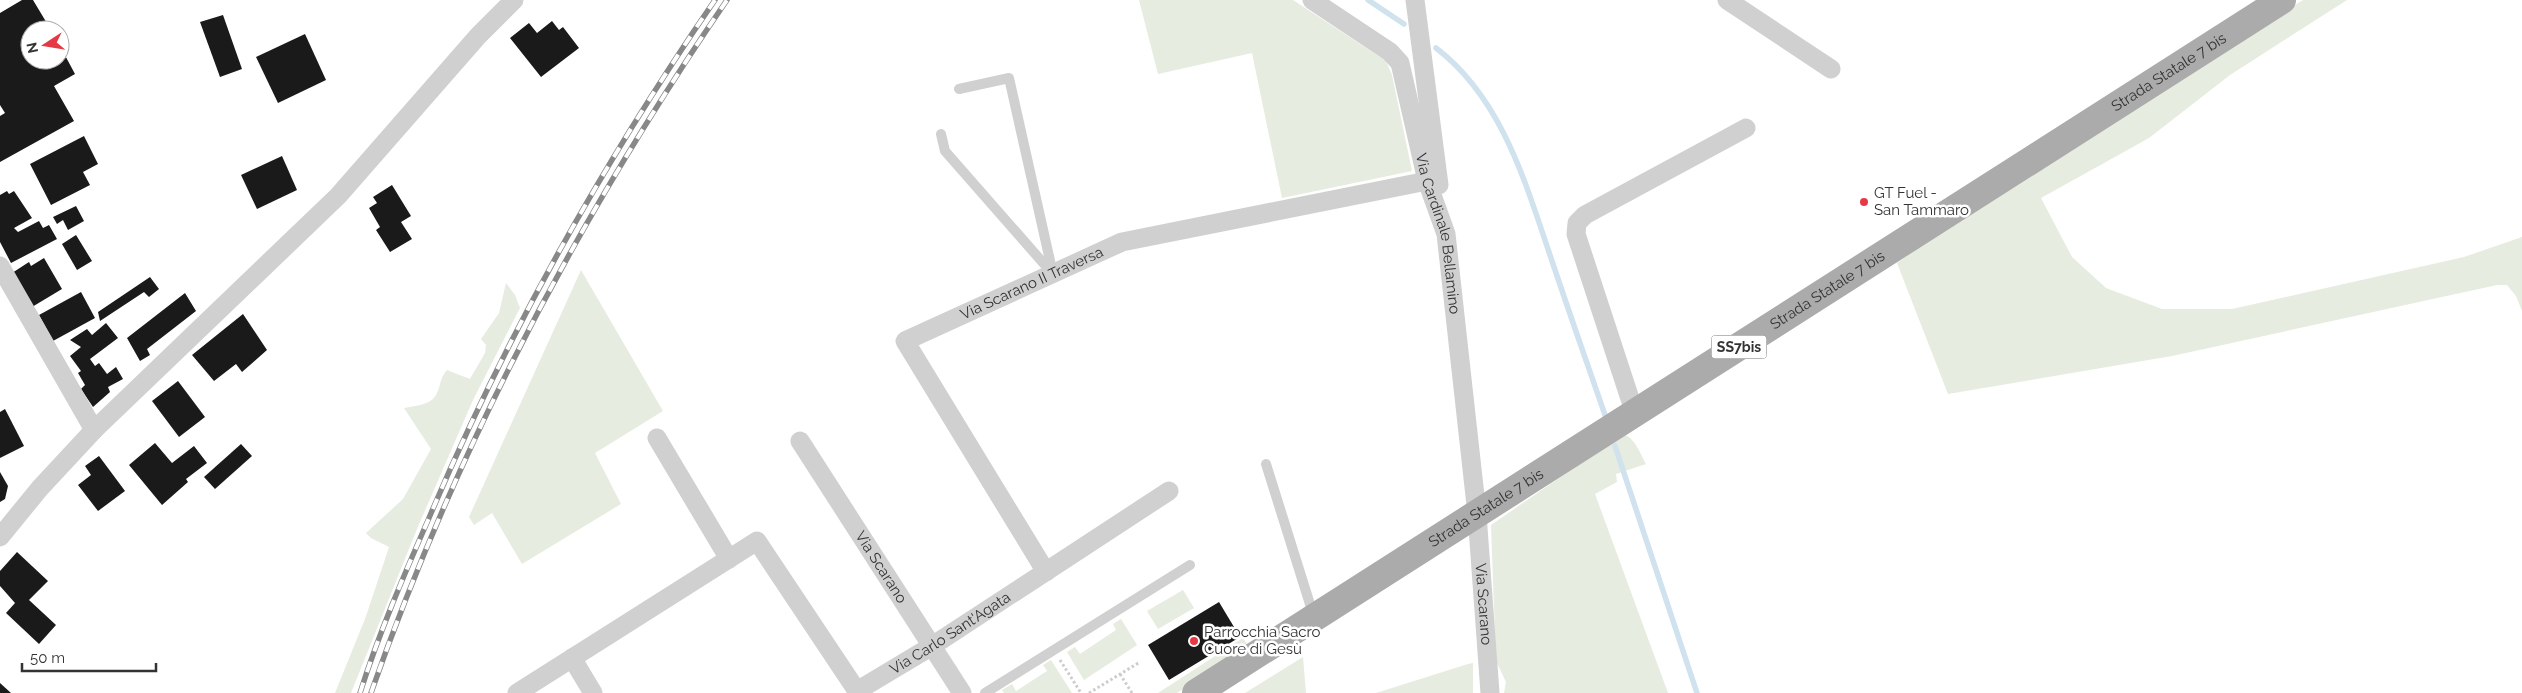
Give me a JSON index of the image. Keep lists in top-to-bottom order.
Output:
{
  "streets": {
    "main road": ["Strada Statale 7 bis", "SS7bis"],
    "street": [
      "Via Cardinale Bellamino",
      "Via Scarano II Traversa",
      "Via Scarano",
      "Via Carlo Sant'Agata"
    ]
  },
  "crossings": [
    ["Strada Statale 7 bis", "Via Cardinale Bellamino"],
    ["Strada Statale 7 bis", "Via Scarano"],
    ["Via Cardinale Bellamino", "Via Scarano II Traversa"],
    ["Via Cardinale Bellamino", "Via Scarano"],
    ["Via Scarano II Traversa", "Via Carlo Sant'Agata"],
    ["Via Scarano", "Via Carlo Sant'Agata"]
  ],
  "places": ["GT Fuel - San Tammaro", "Parrocchia Sacro Cuore di Gesù"],
  "scale_bar": "50 m",
  "north": "left"
}
